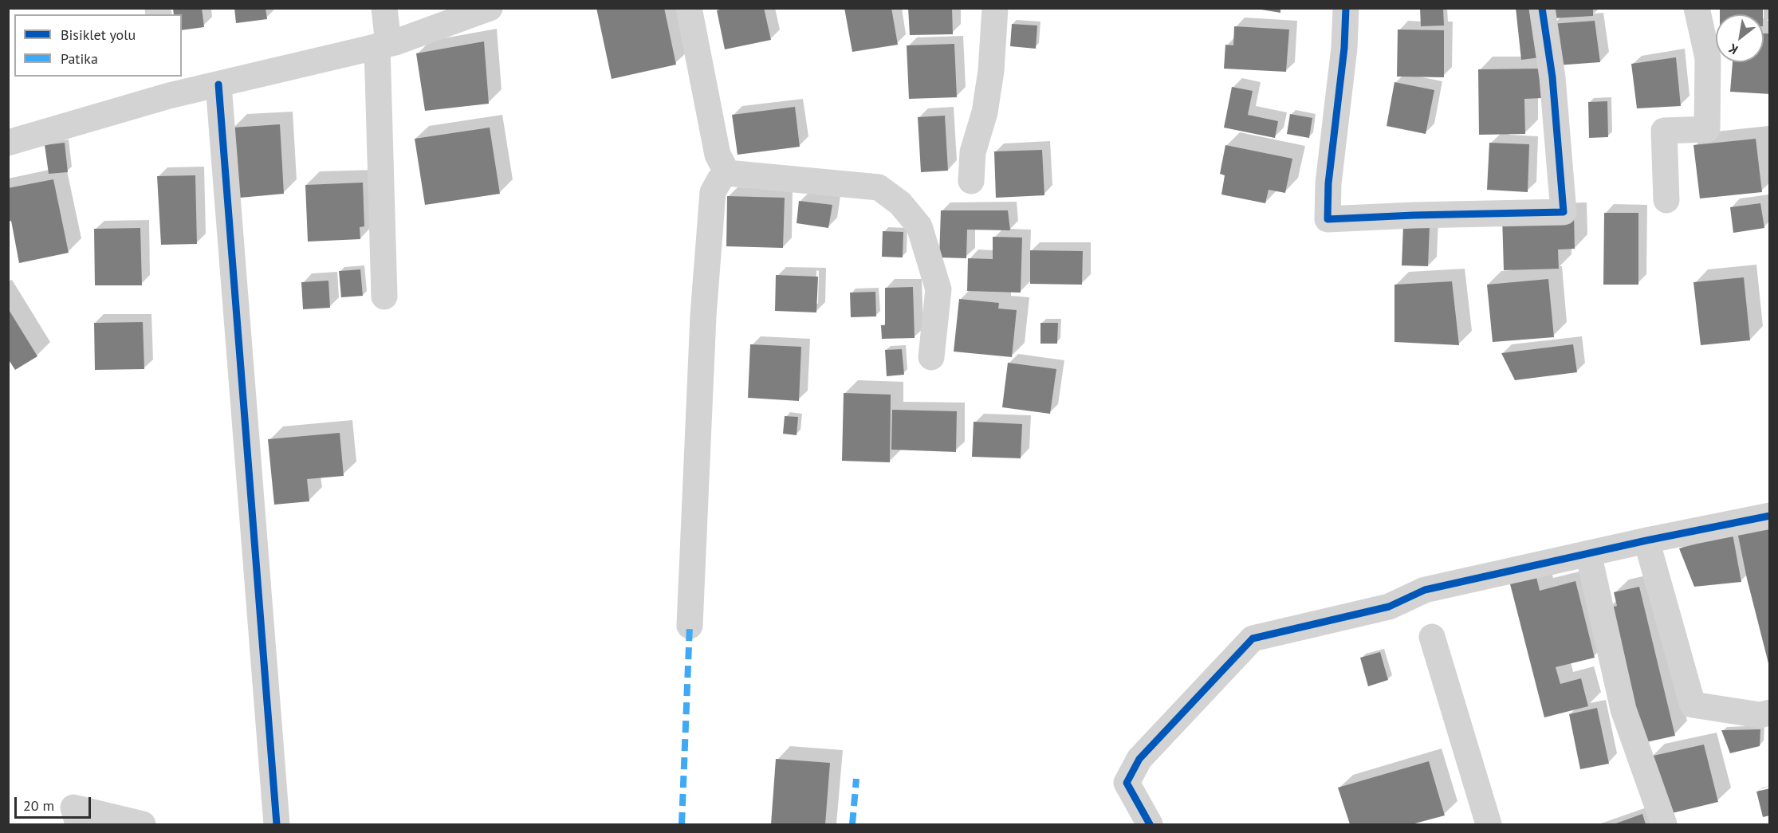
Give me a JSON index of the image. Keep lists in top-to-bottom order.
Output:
{
  "legend": ["Bisiklet yolu", "Patika"],
  "scale_bar": "20 m",
  "north": "bottom left"
}
